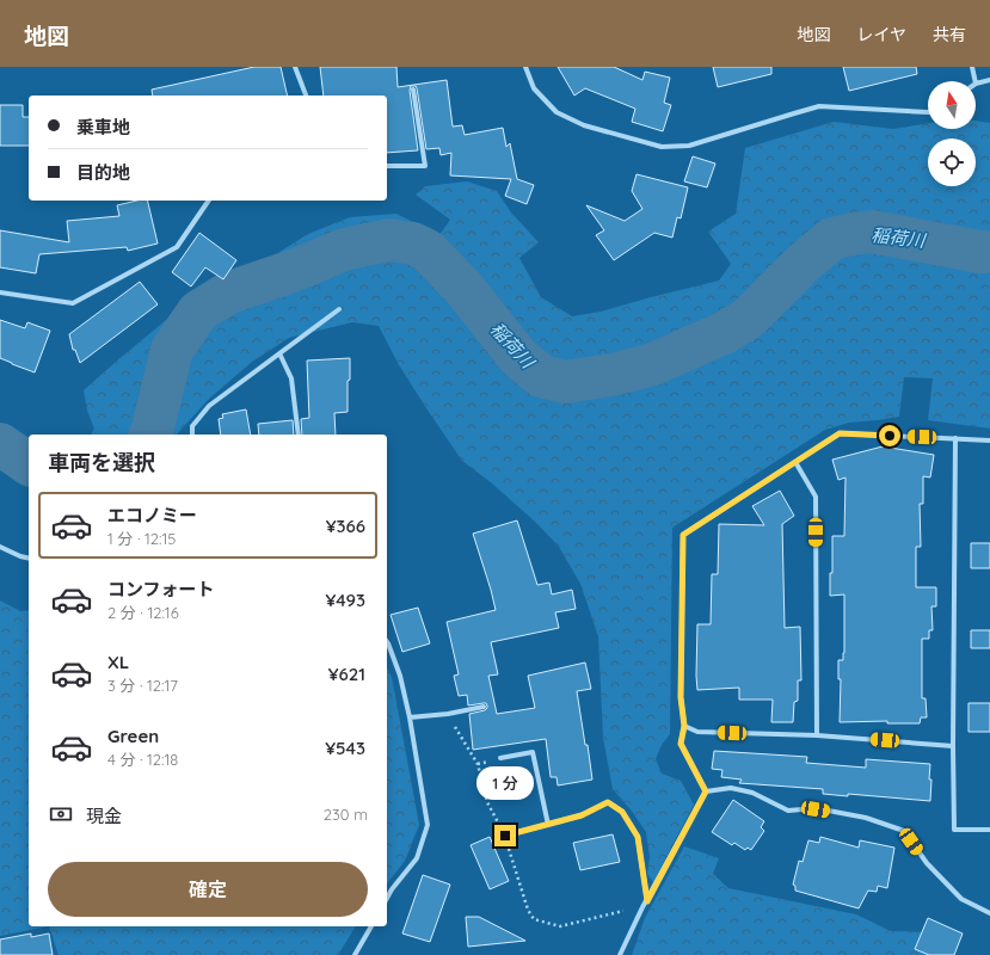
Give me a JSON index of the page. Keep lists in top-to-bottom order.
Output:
{
  "water": ["稲荷川"],
  "north": "top",
  "page": {
    "header": "地図",
    "nav": ["地図", "レイヤ", "共有"],
    "banner": ["乗車地", "目的地"],
    "heading": "車両を選択",
    "list": [
      {
        "name": "エコノミー",
        "note": "1 分 · 12:15",
        "value": "¥366"
      },
      {
        "name": "コンフォート",
        "note": "2 分 · 12:16",
        "value": "¥493"
      },
      {
        "name": "XL",
        "note": "3 分 · 12:17",
        "value": "¥621"
      },
      {
        "name": "Green",
        "note": "4 分 · 12:18",
        "value": "¥543"
      }
    ],
    "bubble": "1 分",
    "pay": ["現金", "230 m"],
    "buttons": "確定"
  }
}
